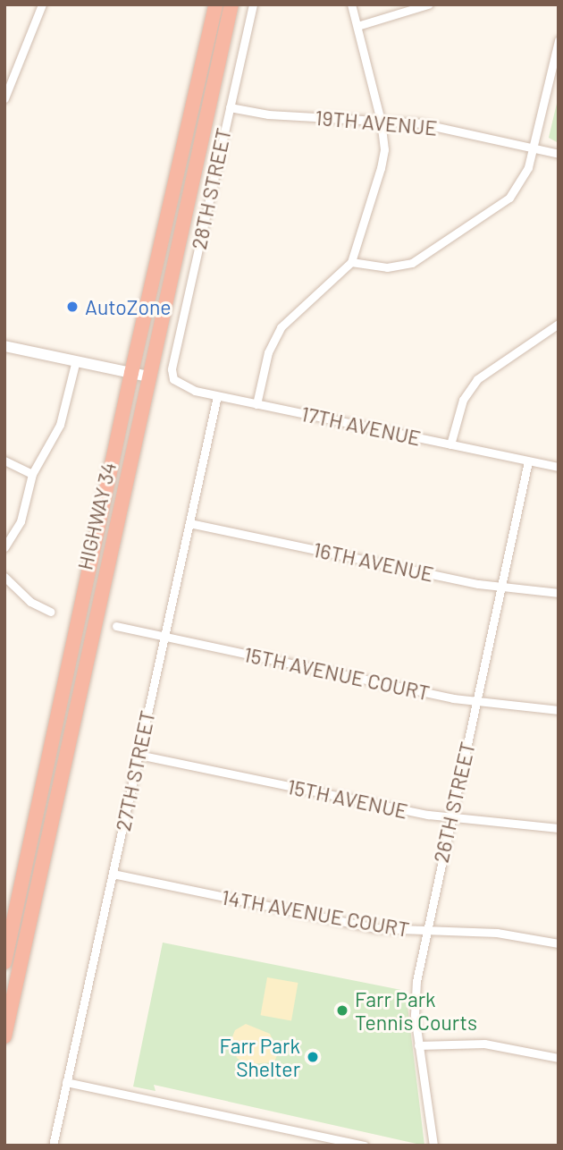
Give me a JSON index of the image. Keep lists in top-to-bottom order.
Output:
{
  "streets": {
    "highway": ["HIGHWAY 34"],
    "street": [
      "19TH AVENUE",
      "28TH STREET",
      "17TH AVENUE",
      "16TH AVENUE",
      "15TH AVENUE COURT",
      "27TH STREET",
      "15TH AVENUE",
      "26TH STREET",
      "14TH AVENUE COURT"
    ]
  },
  "crossings": [
    ["19TH AVENUE", "28TH STREET"],
    ["28TH STREET", "17TH AVENUE"],
    ["17TH AVENUE", "27TH STREET"],
    ["17TH AVENUE", "26TH STREET"],
    ["16TH AVENUE", "27TH STREET"],
    ["16TH AVENUE", "26TH STREET"],
    ["15TH AVENUE COURT", "27TH STREET"],
    ["15TH AVENUE COURT", "26TH STREET"],
    ["27TH STREET", "15TH AVENUE"],
    ["27TH STREET", "14TH AVENUE COURT"],
    ["15TH AVENUE", "26TH STREET"],
    ["26TH STREET", "14TH AVENUE COURT"]
  ],
  "places": ["AutoZone", "Farr Park Tennis Courts", "Farr Park Shelter"]
}
